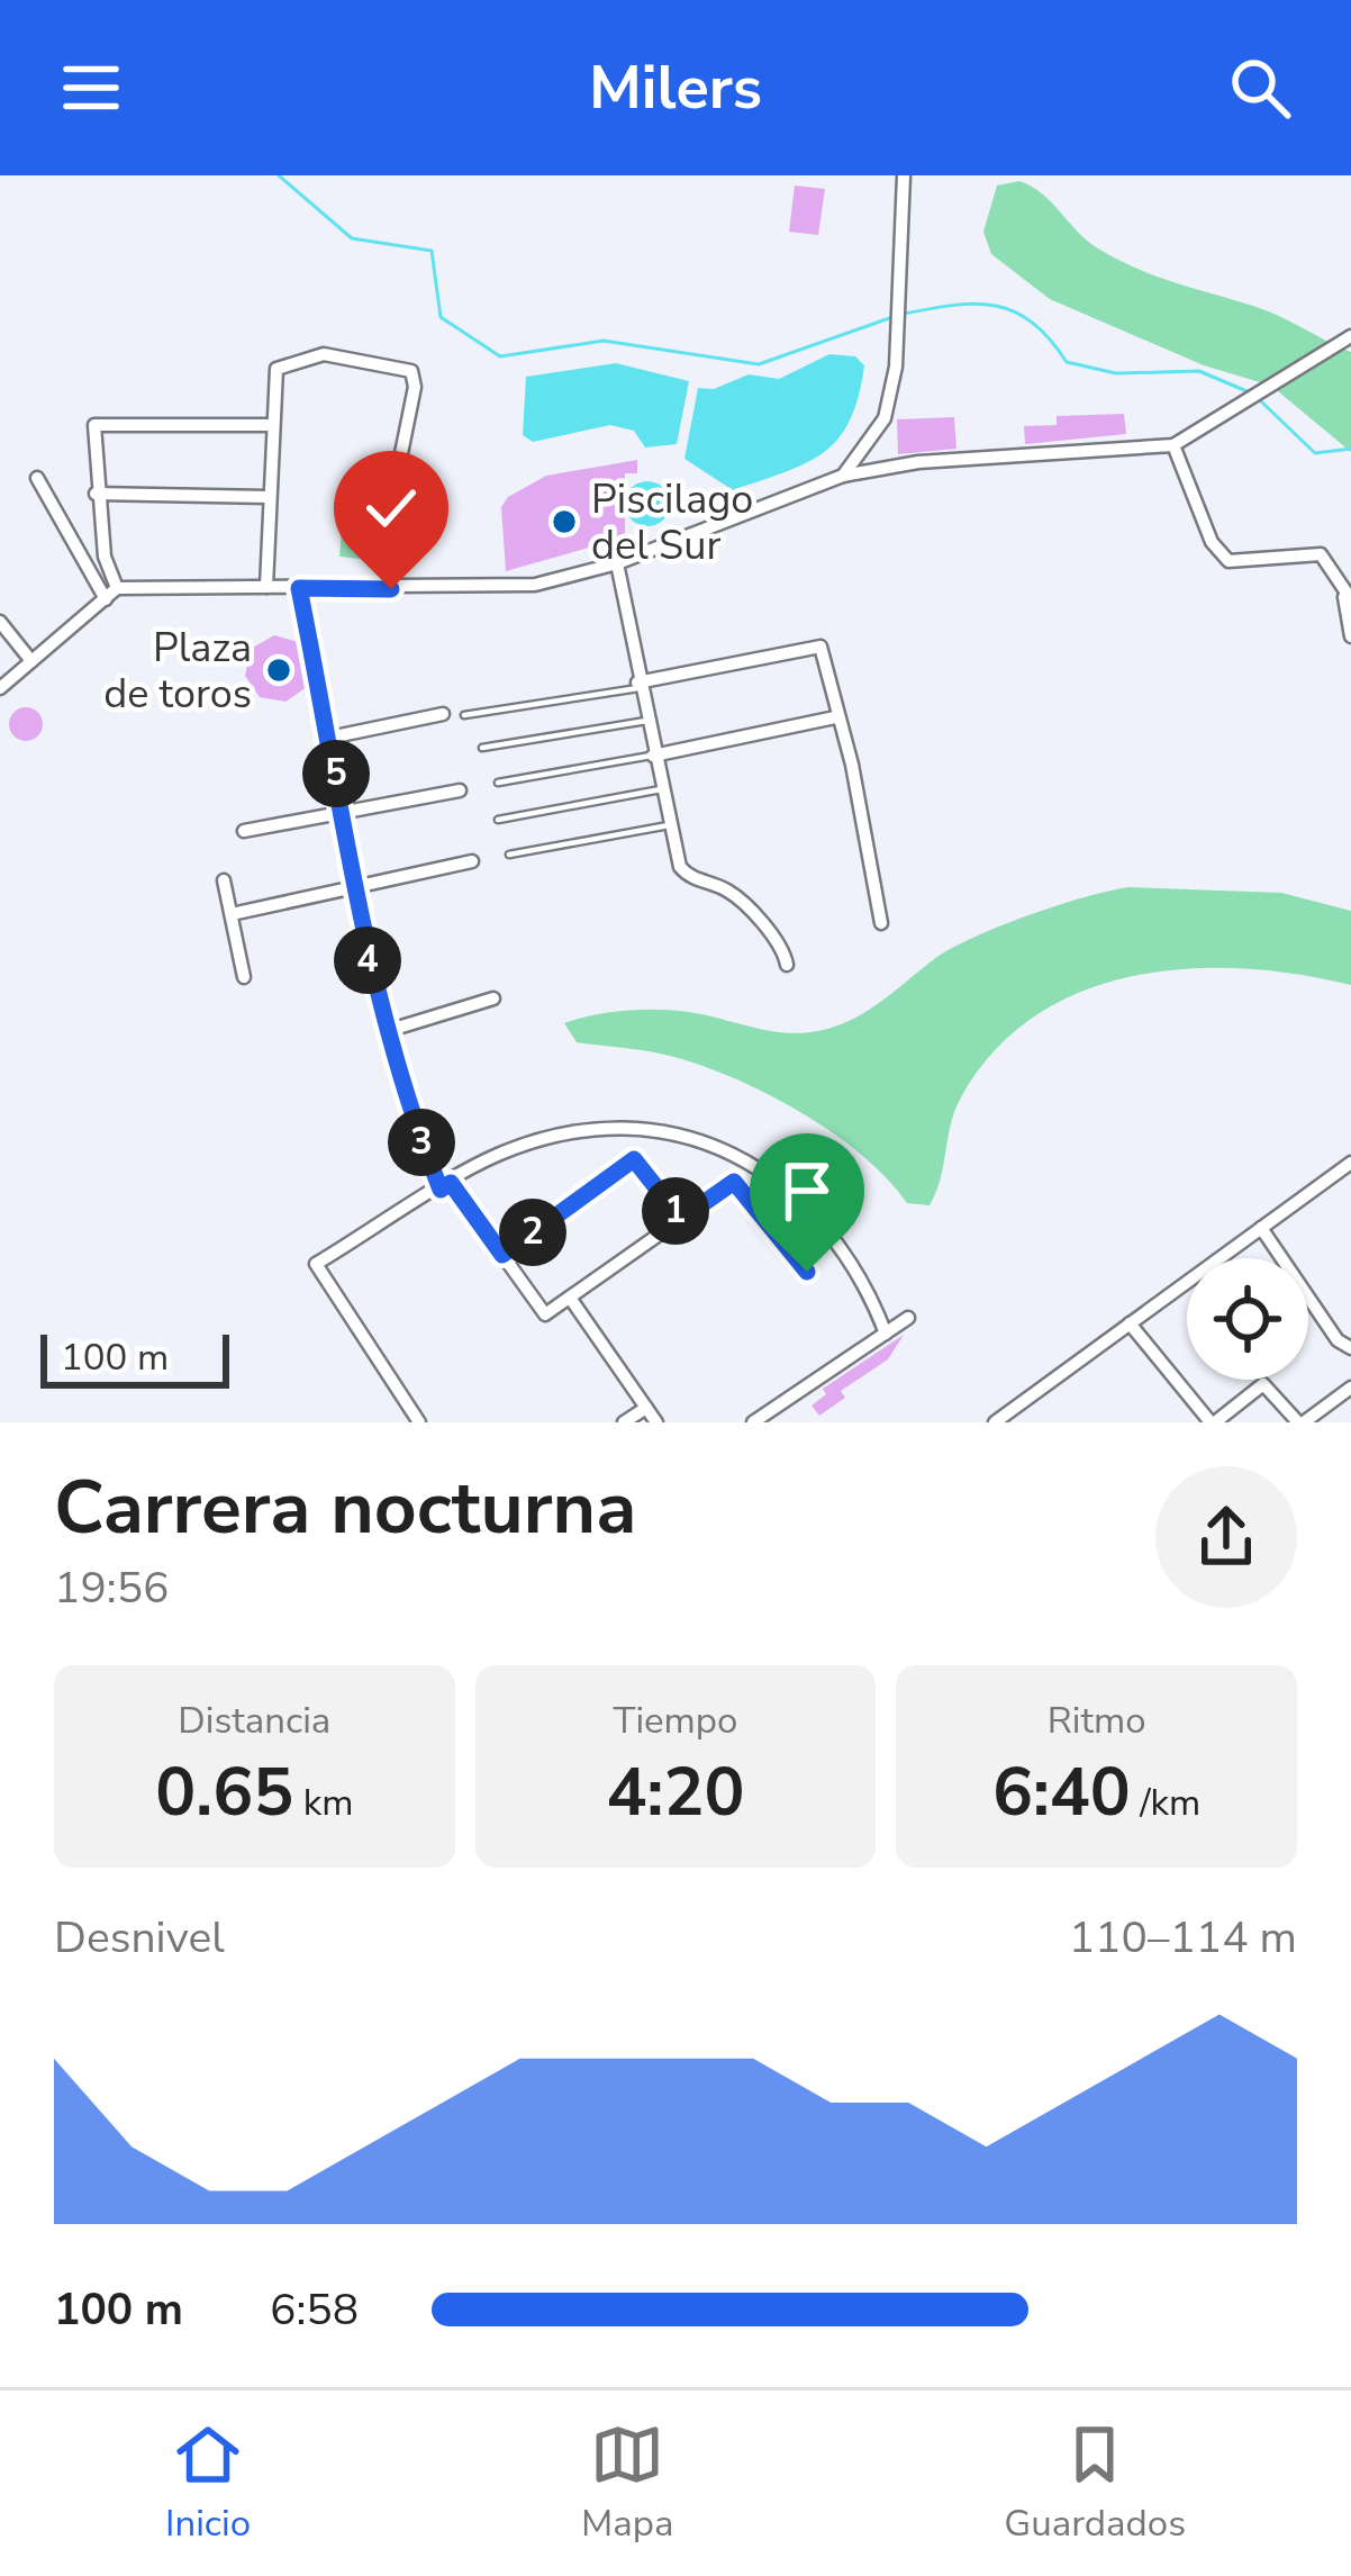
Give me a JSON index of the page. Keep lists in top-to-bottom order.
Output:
{
  "places": ["Piscilago del Sur", "Plaza de toros"],
  "scale_bar": "100 m",
  "page": {
    "header": "Milers",
    "pins": [
      "5",
      "4",
      "3",
      "1",
      "2"
    ],
    "scale": "100 m",
    "heading": ["Carrera nocturna", "19:56"],
    "stats": [
      ["Distancia", "0.65 km"],
      ["Tiempo", "4:20"],
      ["Ritmo", "6:40 /km"]
    ],
    "chart": ["Desnivel", "110–114 m"],
    "list": [
      {
        "name": "100 m",
        "note": "6:58"
      }
    ],
    "tabs": ["Inicio", "Mapa", "Guardados"]
  }
}
